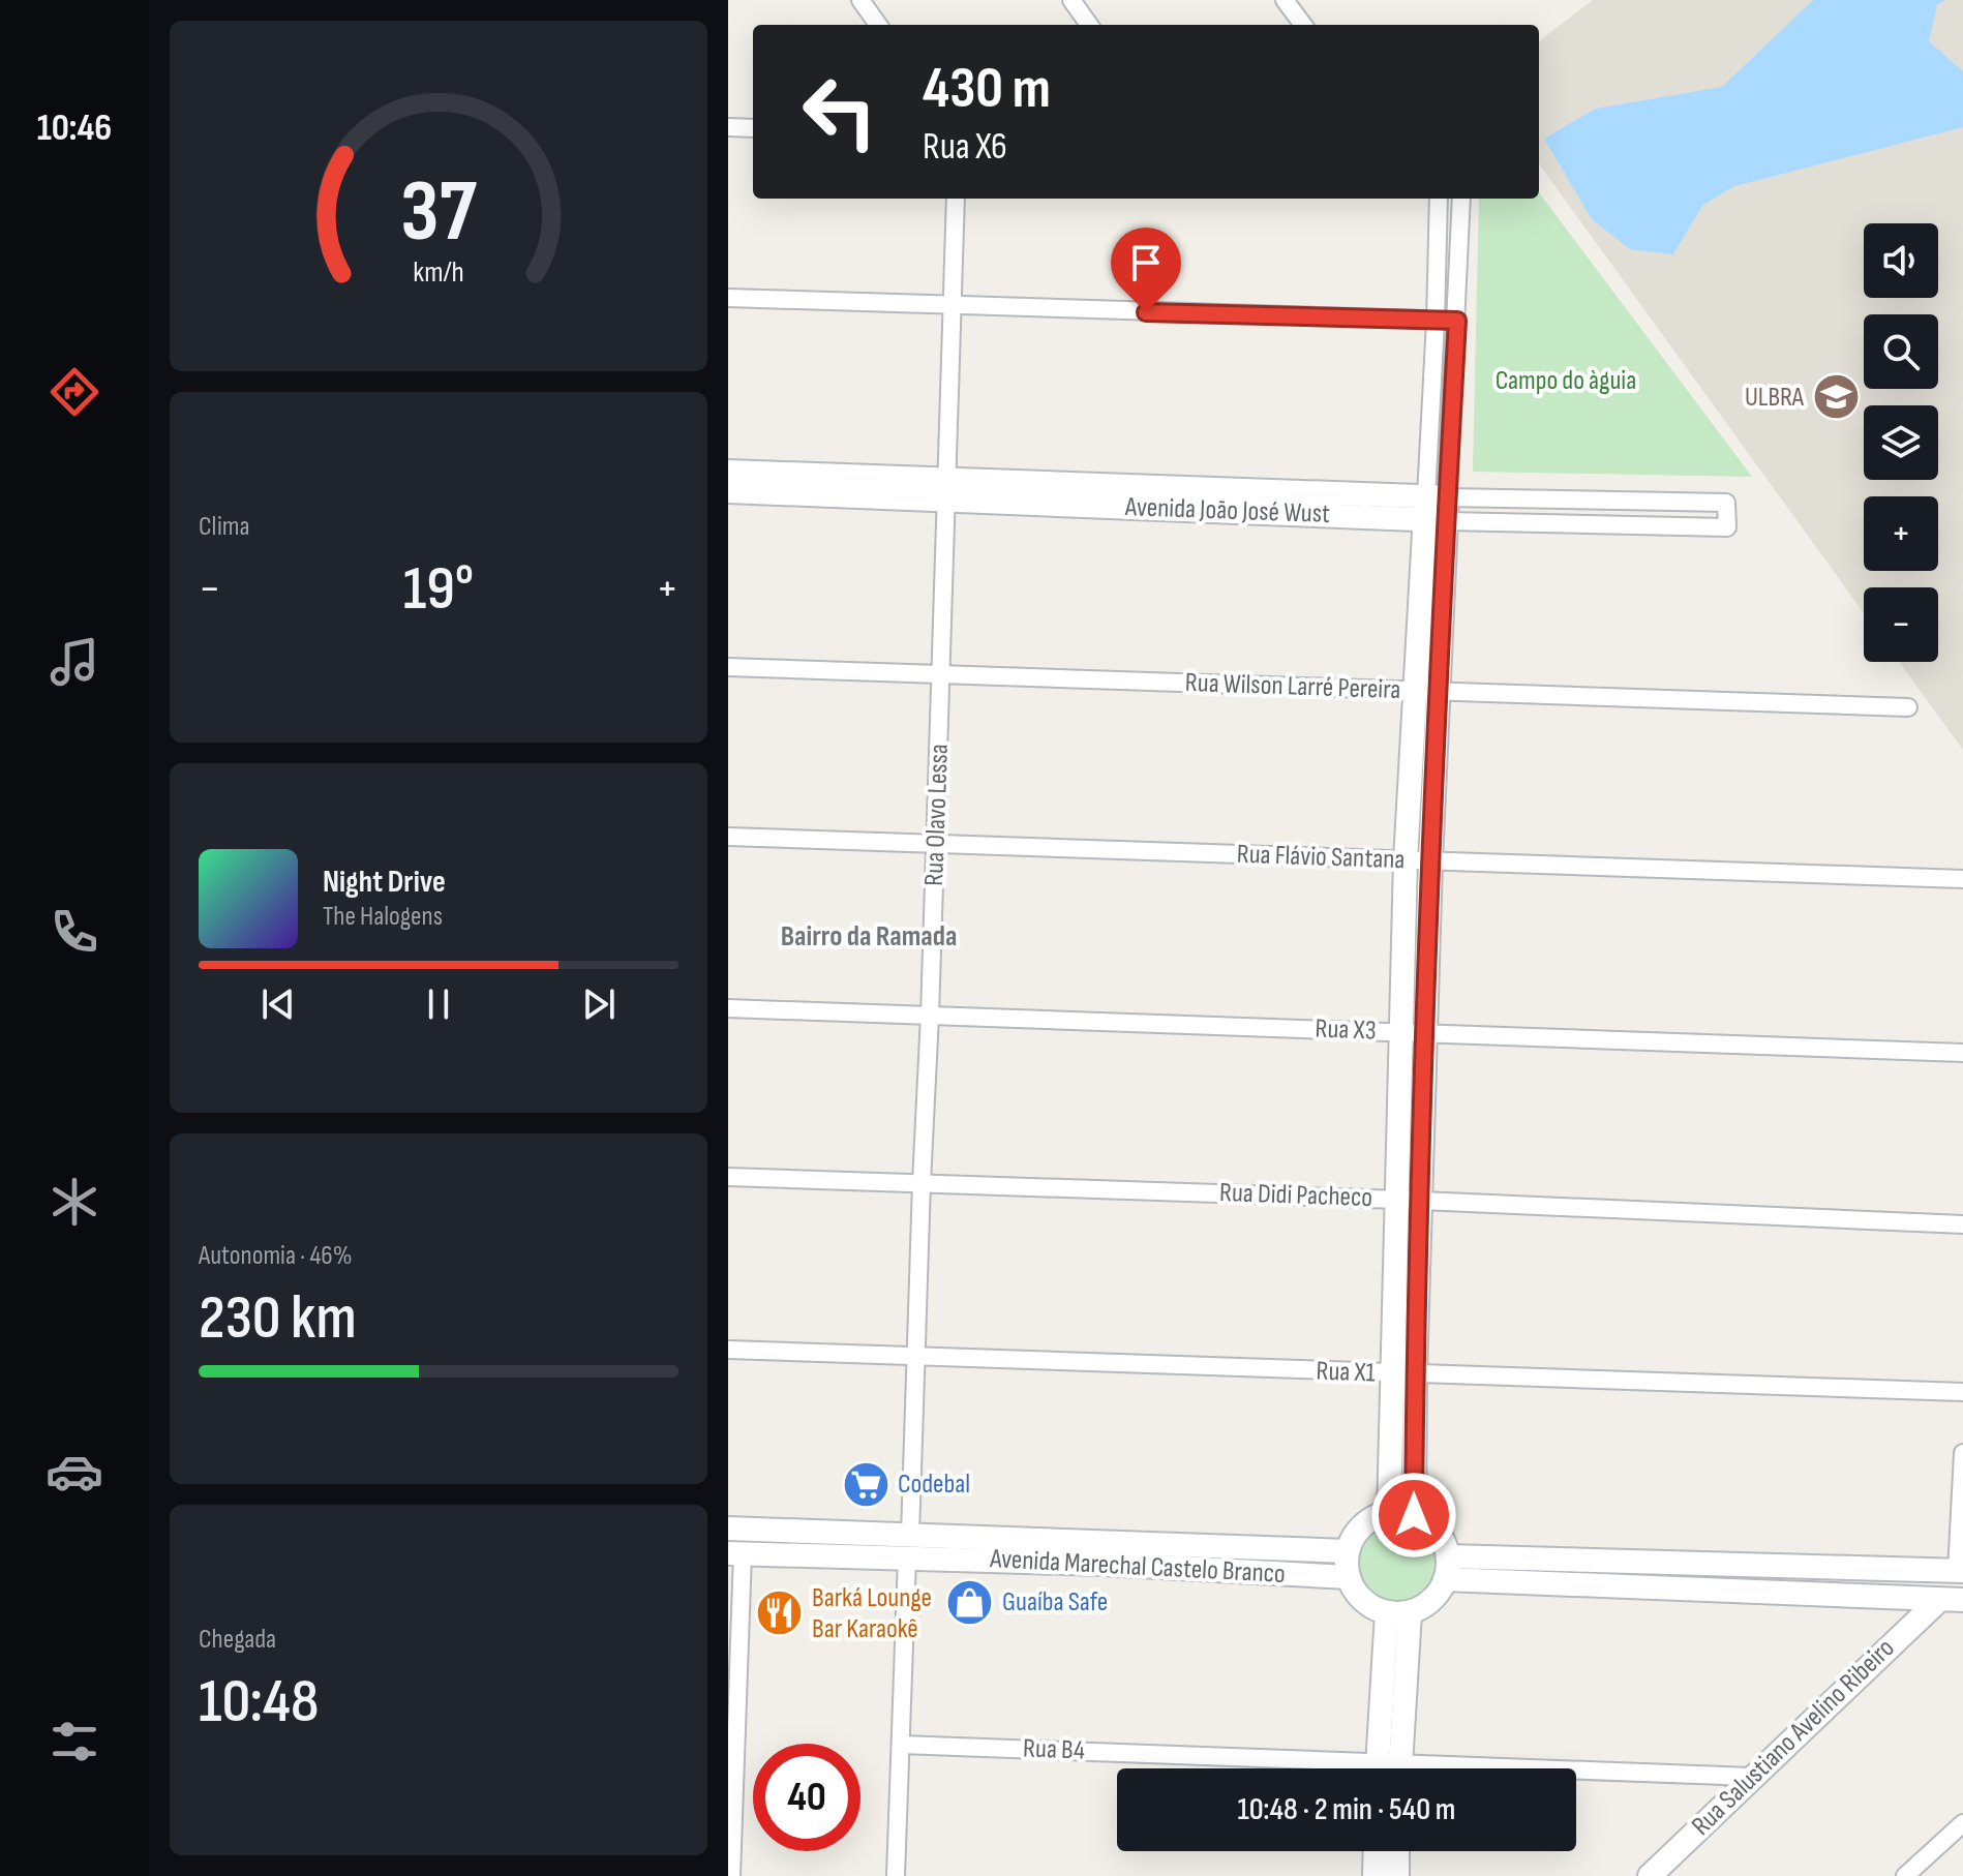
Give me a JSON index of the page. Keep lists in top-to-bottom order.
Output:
{
  "streets": {
    "street": [
      "Avenida João José Wust",
      "Rua Wilson Larré Pereira",
      "Rua Olavo Lessa",
      "Rua Flávio Santana",
      "Rua X3",
      "Rua Didi Pacheco",
      "Rua X1",
      "Avenida Marechal Castelo Branco",
      "Rua Salustiano Avelino Ribeiro",
      "Rua B4"
    ]
  },
  "crossings": [
    ["Avenida João José Wust", "Rua Olavo Lessa"],
    ["Rua Wilson Larré Pereira", "Rua Olavo Lessa"],
    ["Rua Olavo Lessa", "Rua Flávio Santana"],
    ["Rua Olavo Lessa", "Rua X3"],
    ["Rua Olavo Lessa", "Rua Didi Pacheco"],
    ["Rua Olavo Lessa", "Rua X1"],
    ["Rua Olavo Lessa", "Avenida Marechal Castelo Branco"],
    ["Rua Olavo Lessa", "Rua B4"],
    ["Rua Salustiano Avelino Ribeiro", "Rua B4"]
  ],
  "districts": ["Bairro da Ramada"],
  "parks": ["Campo do àguia"],
  "places": {
    "school or university": ["ULBRA"],
    "supermarket": ["Codebal"],
    "shop": ["Guaíba Safe"],
    "restaurant": ["Barká Lounge Bar Karaokê"]
  },
  "page": {
    "tabs": "10:46",
    "turn": ["430 m", "Rua X6"],
    "map_buttons": ["+", "−"],
    "tile": [
      "Clima",
      ["Autonomia · 46%", "230 km"],
      ["Chegada", "10:48"]
    ],
    "heat": ["−", "19°", "+"],
    "song": ["Night Drive", "The Halogens"],
    "limit": "40",
    "trip": "10:48 · 2 min · 540 m",
    "gauge": ["37", "km/h"]
  }
}
